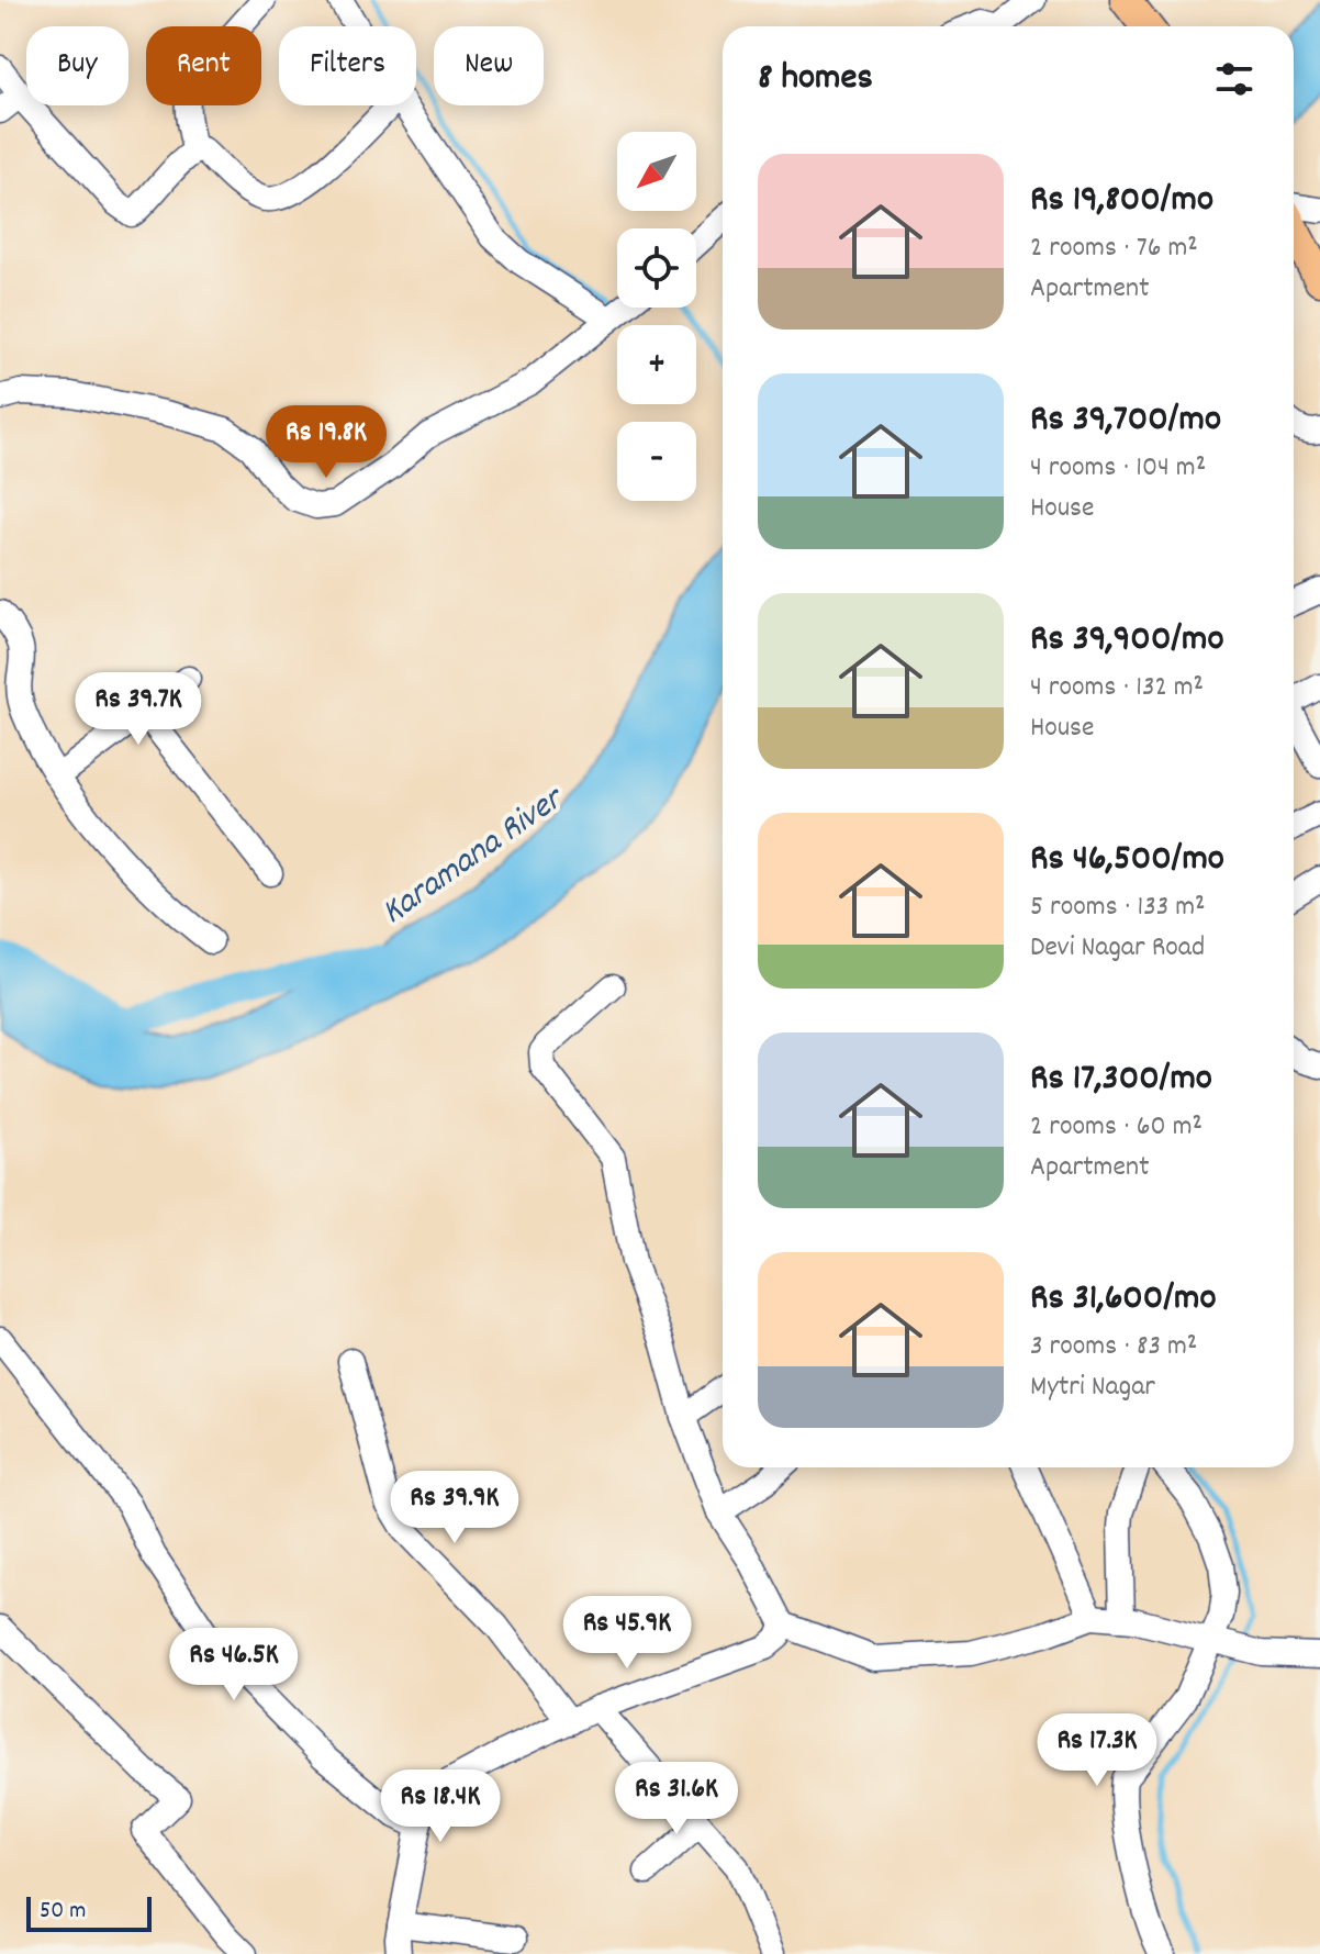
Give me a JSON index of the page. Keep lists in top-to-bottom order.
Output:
{
  "water": ["Karamana River"],
  "scale_bar": "50 m",
  "north": "bottom left",
  "page": {
    "chip": [
      "Buy",
      "Rent",
      "Filters",
      "New"
    ],
    "heading": "8 homes",
    "map_buttons": ["+", "−"],
    "list": [
      {
        "name": "Rs 19,800/mo",
        "note": "2 rooms · 76 m² · Apartment"
      },
      {
        "name": "Rs 39,700/mo",
        "note": "4 rooms · 104 m² · House"
      },
      {
        "name": "Rs 39,900/mo",
        "note": "4 rooms · 132 m² · House"
      },
      {
        "name": "Rs 46,500/mo",
        "note": "5 rooms · 133 m² · Devi Nagar Road"
      },
      {
        "name": "Rs 17,300/mo",
        "note": "2 rooms · 60 m² · Apartment"
      },
      {
        "name": "Rs 31,600/mo",
        "note": "3 rooms · 83 m² · Mytri Nagar"
      }
    ],
    "price": [
      "Rs 19.8K",
      "Rs 39.7K",
      "Rs 39.9K",
      "Rs 45.9K",
      "Rs 46.5K",
      "Rs 17.3K",
      "Rs 31.6K",
      "Rs 18.4K"
    ],
    "scale": "50 m"
  }
}
